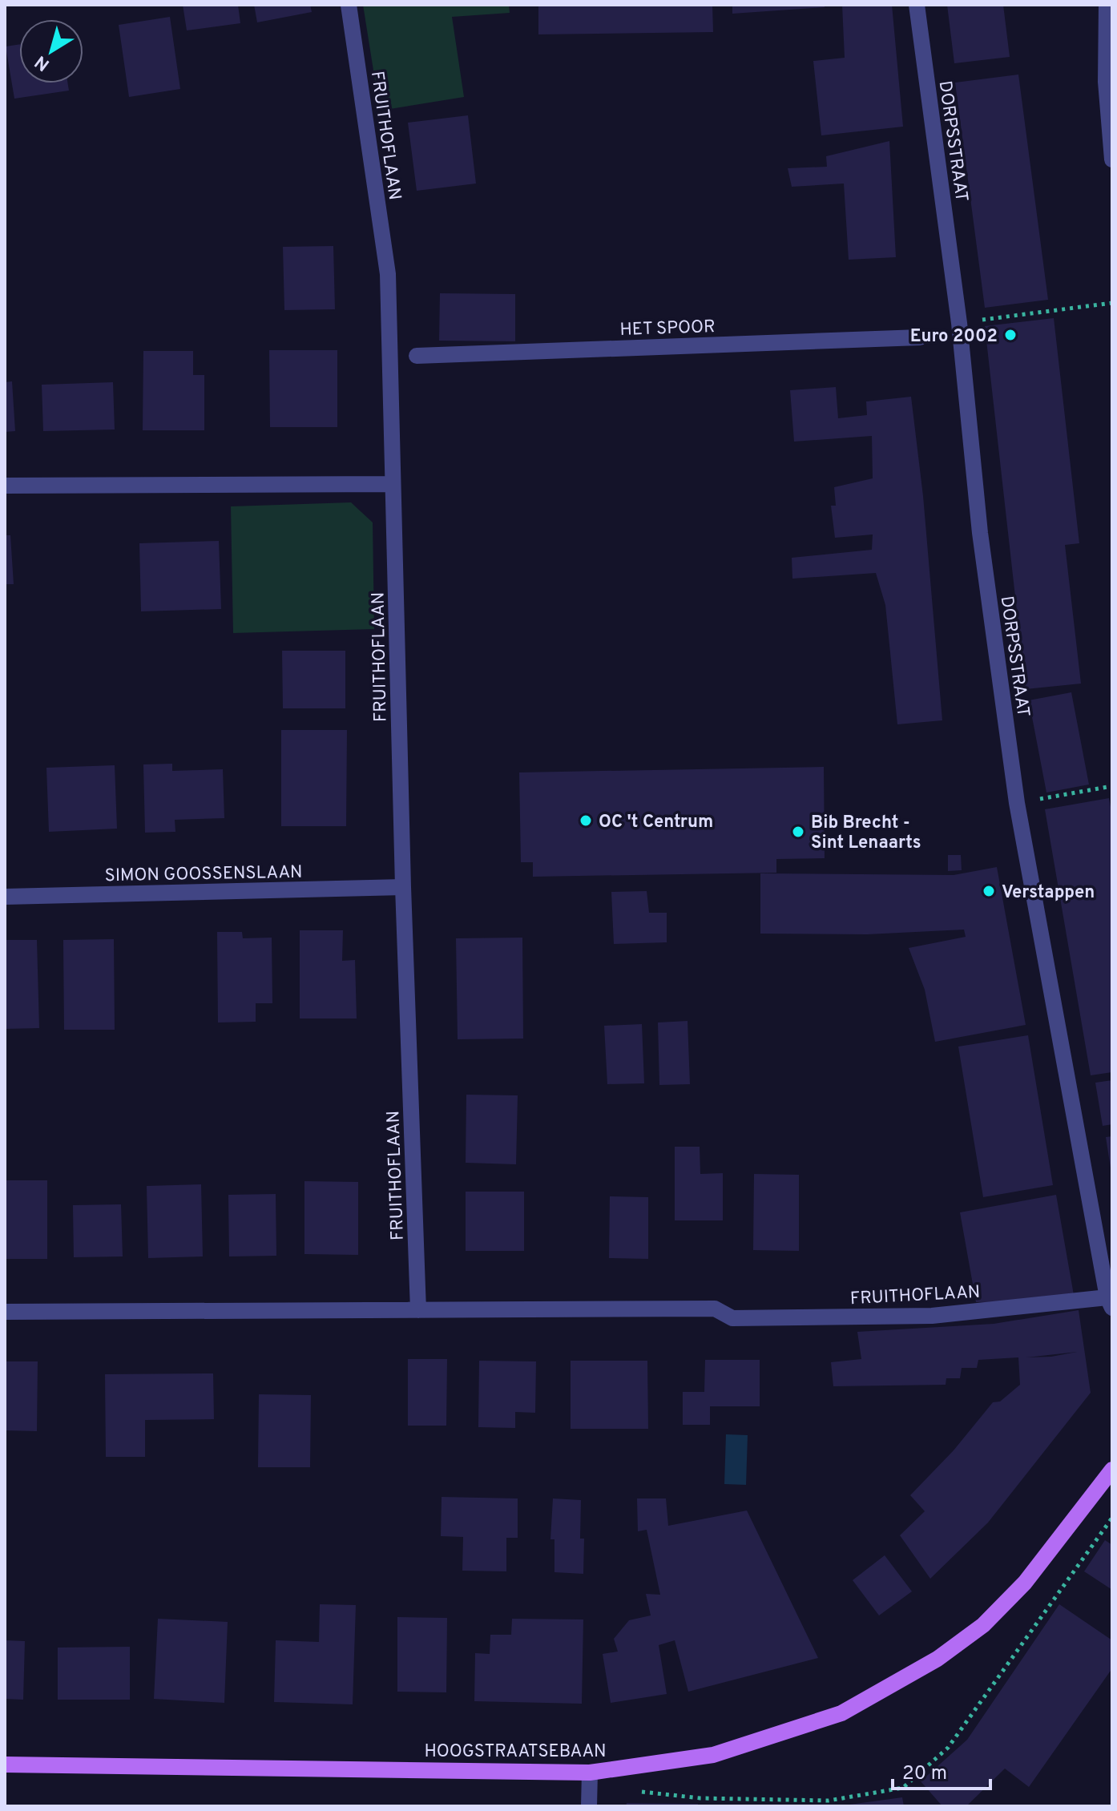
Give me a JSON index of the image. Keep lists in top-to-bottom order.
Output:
{
  "streets": {
    "main road": ["HOOGSTRAATSEBAAN"],
    "street": [
      "FRUITHOFLAAN",
      "DORPSSTRAAT",
      "HET SPOOR",
      "SIMON GOOSSENSLAAN"
    ]
  },
  "crossings": [
    ["FRUITHOFLAAN", "DORPSSTRAAT"],
    ["FRUITHOFLAAN", "SIMON GOOSSENSLAAN"]
  ],
  "places": [
    "Euro 2002",
    "OC 't Centrum",
    "Bib Brecht - Sint Lenaarts",
    "Verstappen"
  ],
  "scale_bar": "20 m",
  "north": "bottom left"
}
